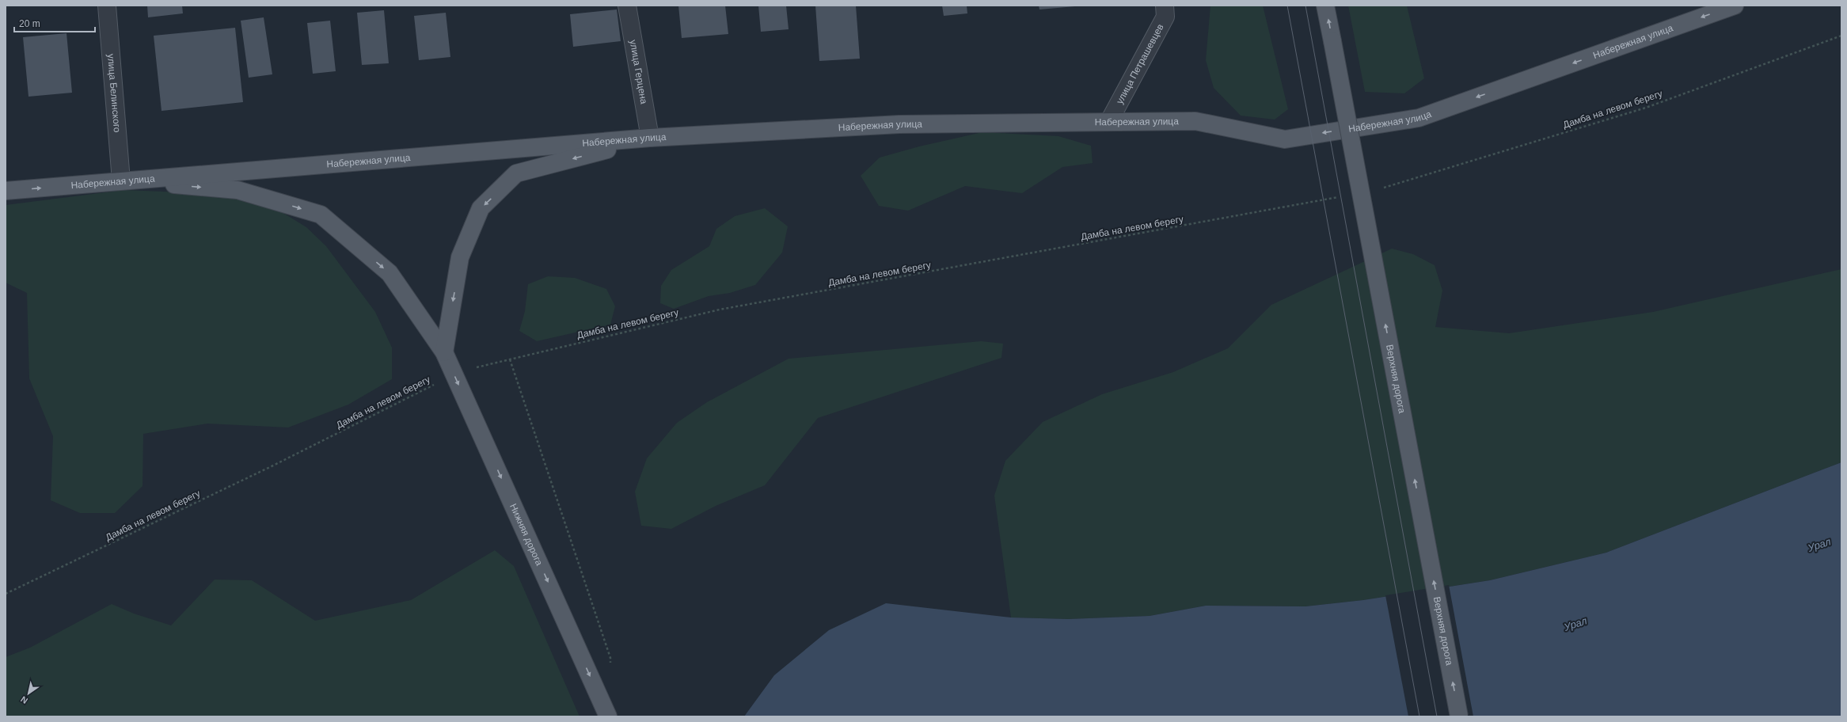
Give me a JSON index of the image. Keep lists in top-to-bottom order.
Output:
{
  "streets": {
    "main road": ["Набережная улица", "Верхняя дорога", "Нижняя дорога"],
    "street": ["улица Петрашевцев", "улица Герцена", "улица Белинского"],
    "path": ["Дамба на левом берегу"]
  },
  "crossings": [
    ["Набережная улица", "улица Петрашевцев"],
    ["Набережная улица", "улица Герцена"],
    ["Набережная улица", "улица Белинского"],
    ["Набережная улица", "Нижняя дорога"],
    ["улица Белинского", "Нижняя дорога"],
    ["Дамба на левом берегу", "Нижняя дорога"]
  ],
  "one_way": ["Верхняя дорога", "Нижняя дорога"],
  "water": ["Урал"],
  "scale_bar": "20 m",
  "north": "bottom left"
}
